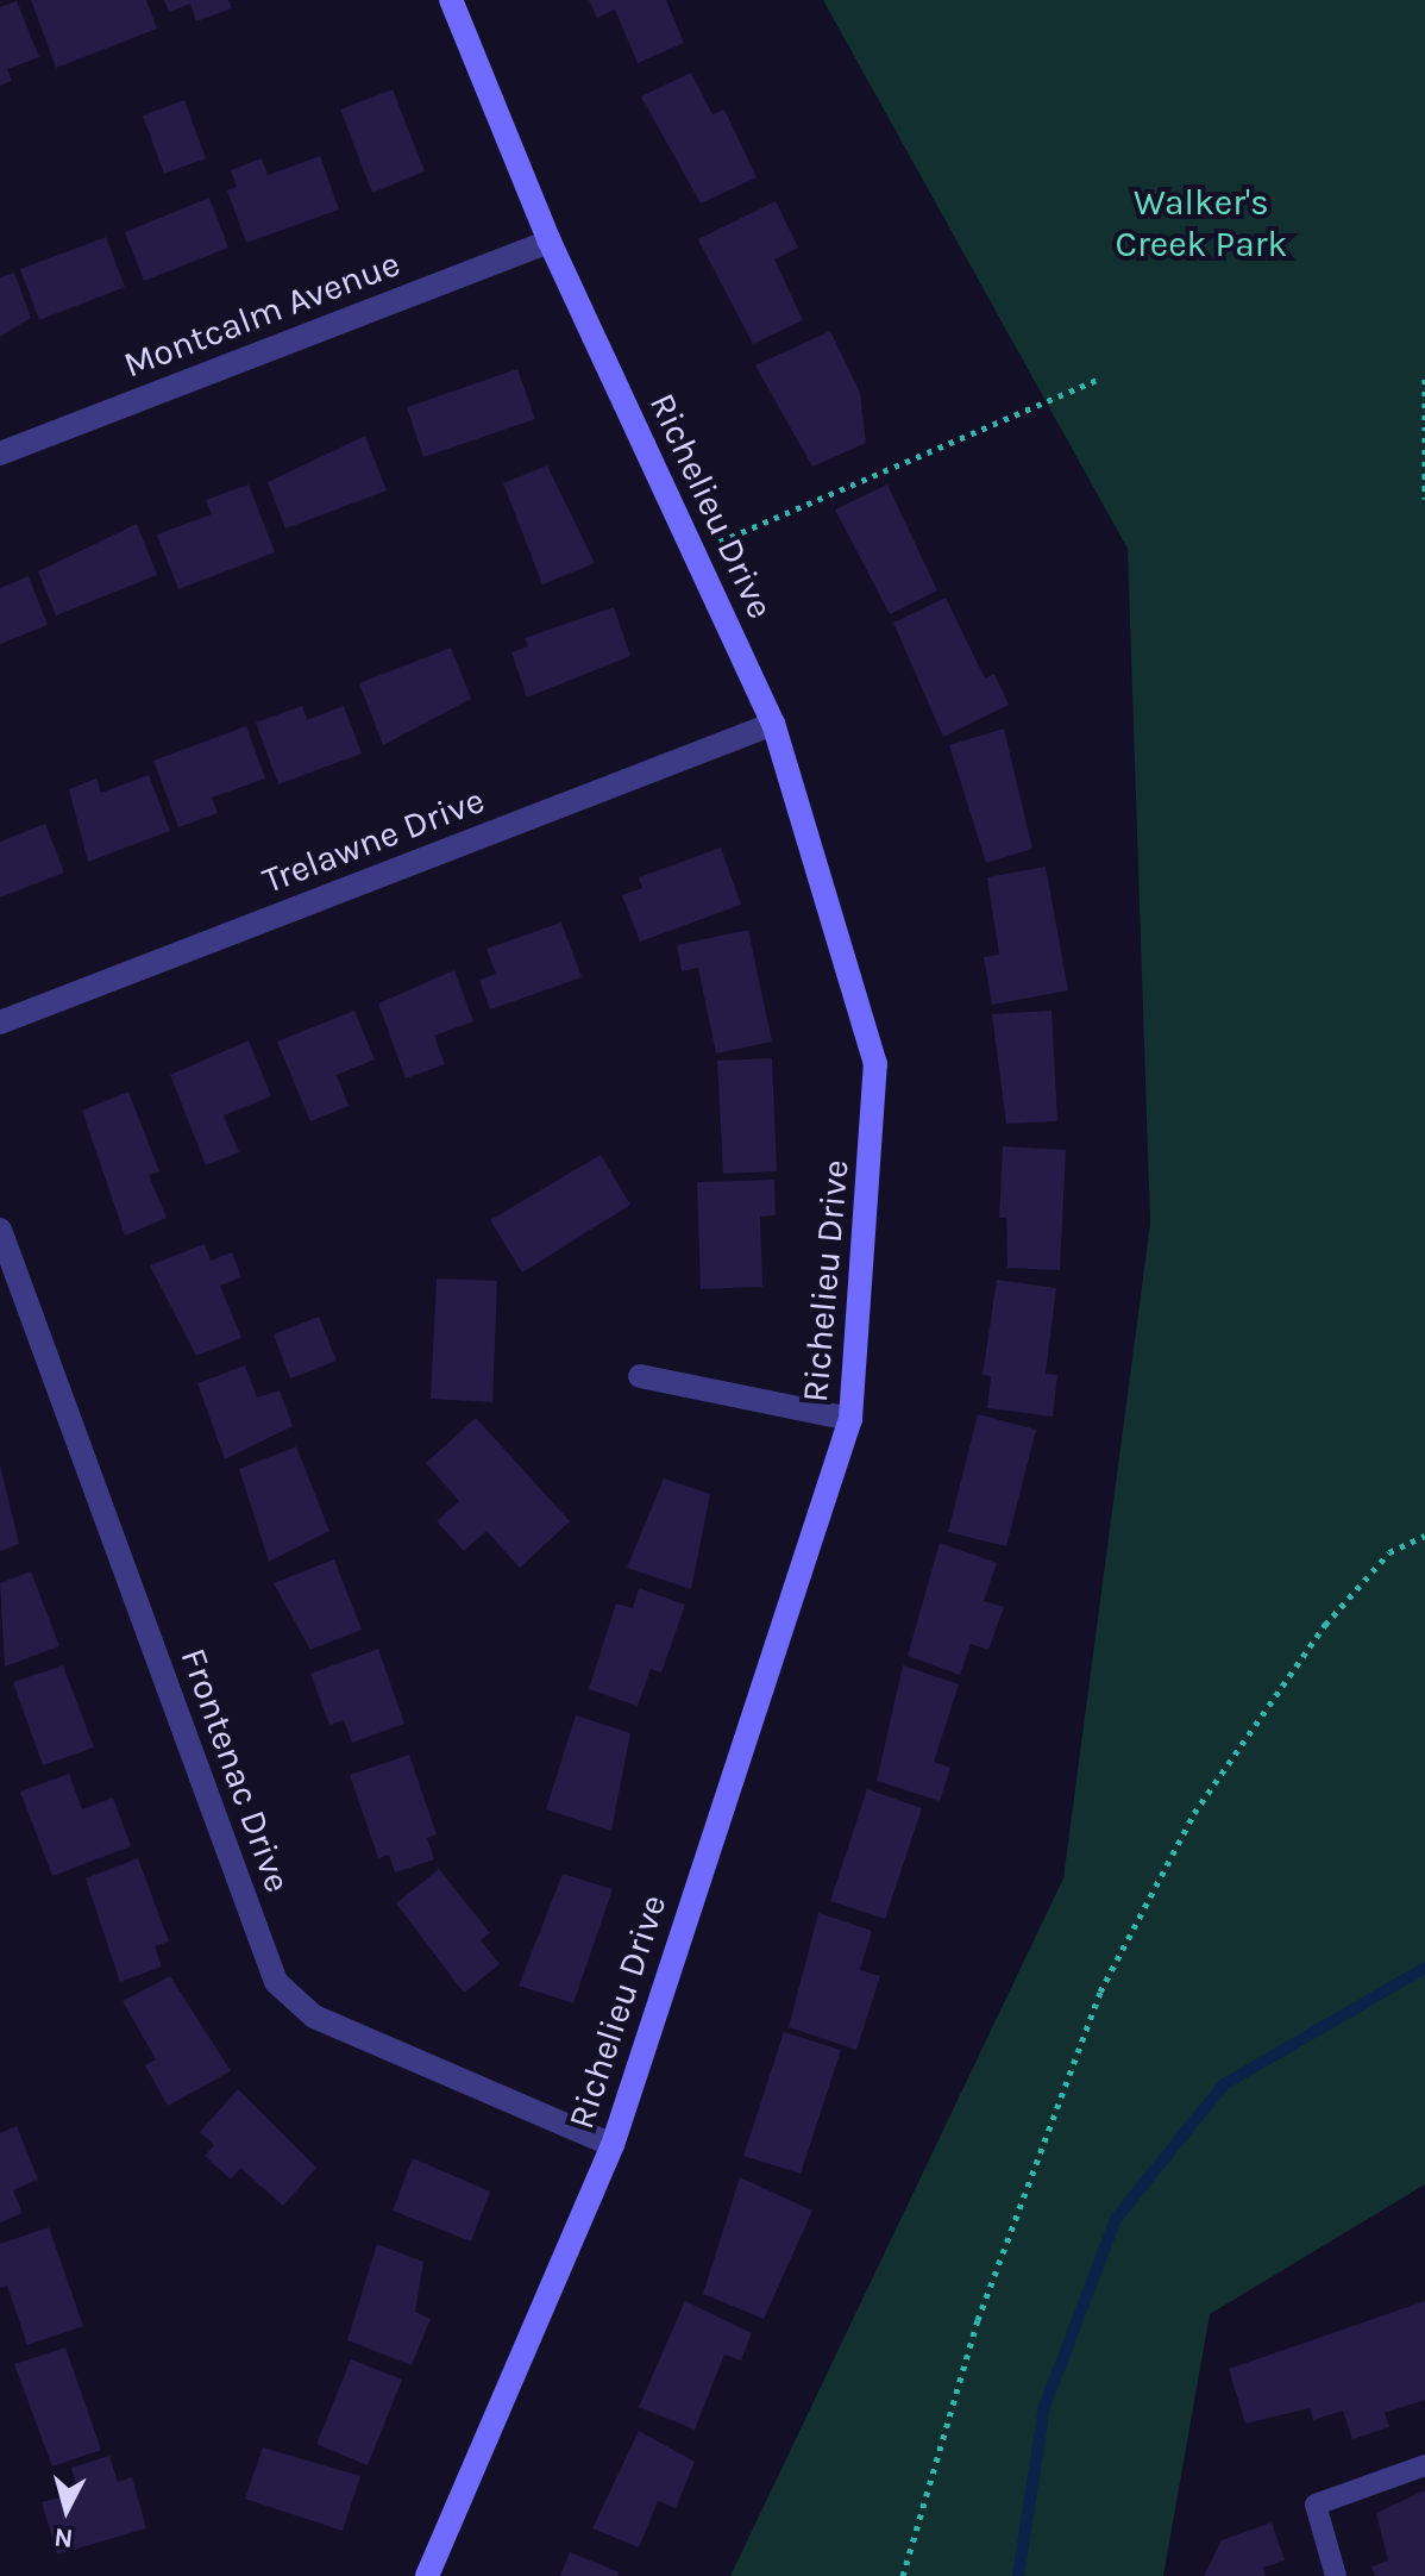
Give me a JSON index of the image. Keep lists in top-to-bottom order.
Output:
{
  "streets": {
    "street": [
      "Montcalm Avenue",
      "Richelieu Drive",
      "Trelawne Drive",
      "Frontenac Drive"
    ]
  },
  "crossings": [
    ["Montcalm Avenue", "Richelieu Drive"],
    ["Richelieu Drive", "Trelawne Drive"],
    ["Richelieu Drive", "Frontenac Drive"]
  ],
  "parks": ["Walker's Creek Park"],
  "north": "bottom"
}
